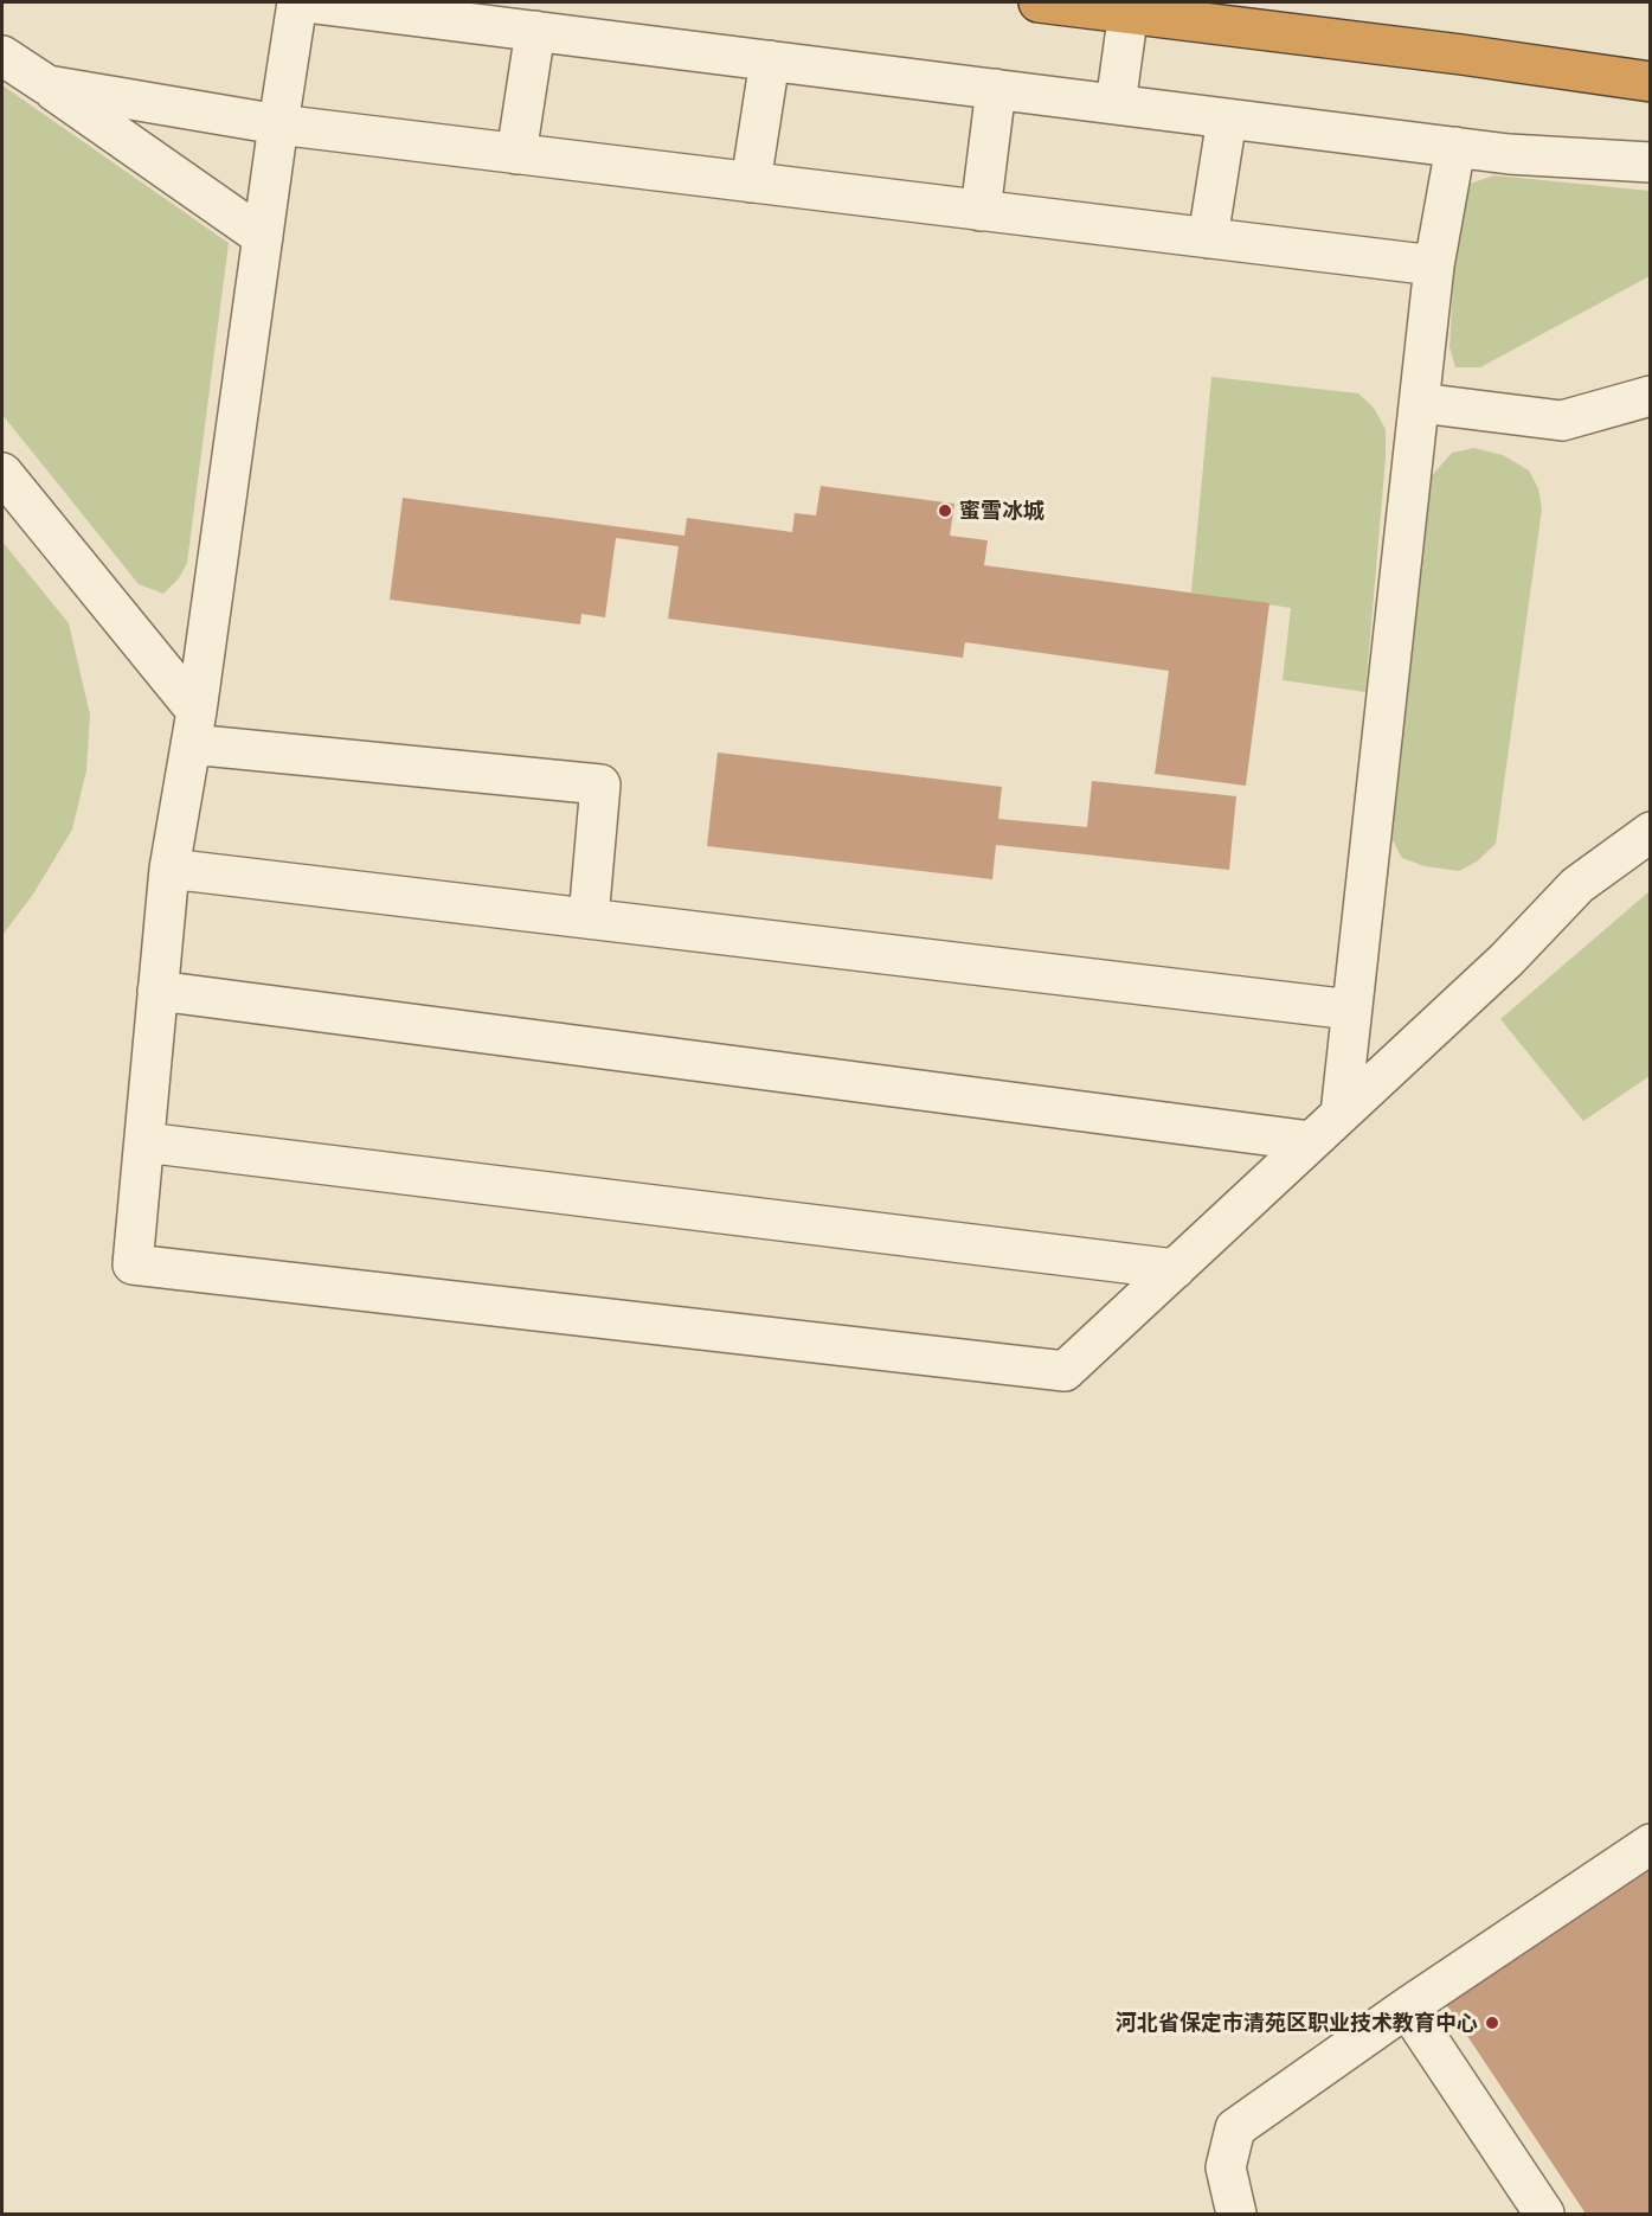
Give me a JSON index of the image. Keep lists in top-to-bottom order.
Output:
{
  "places": ["蜜雪冰城", "河北省保定市清苑区职业技术教育中心"]
}
